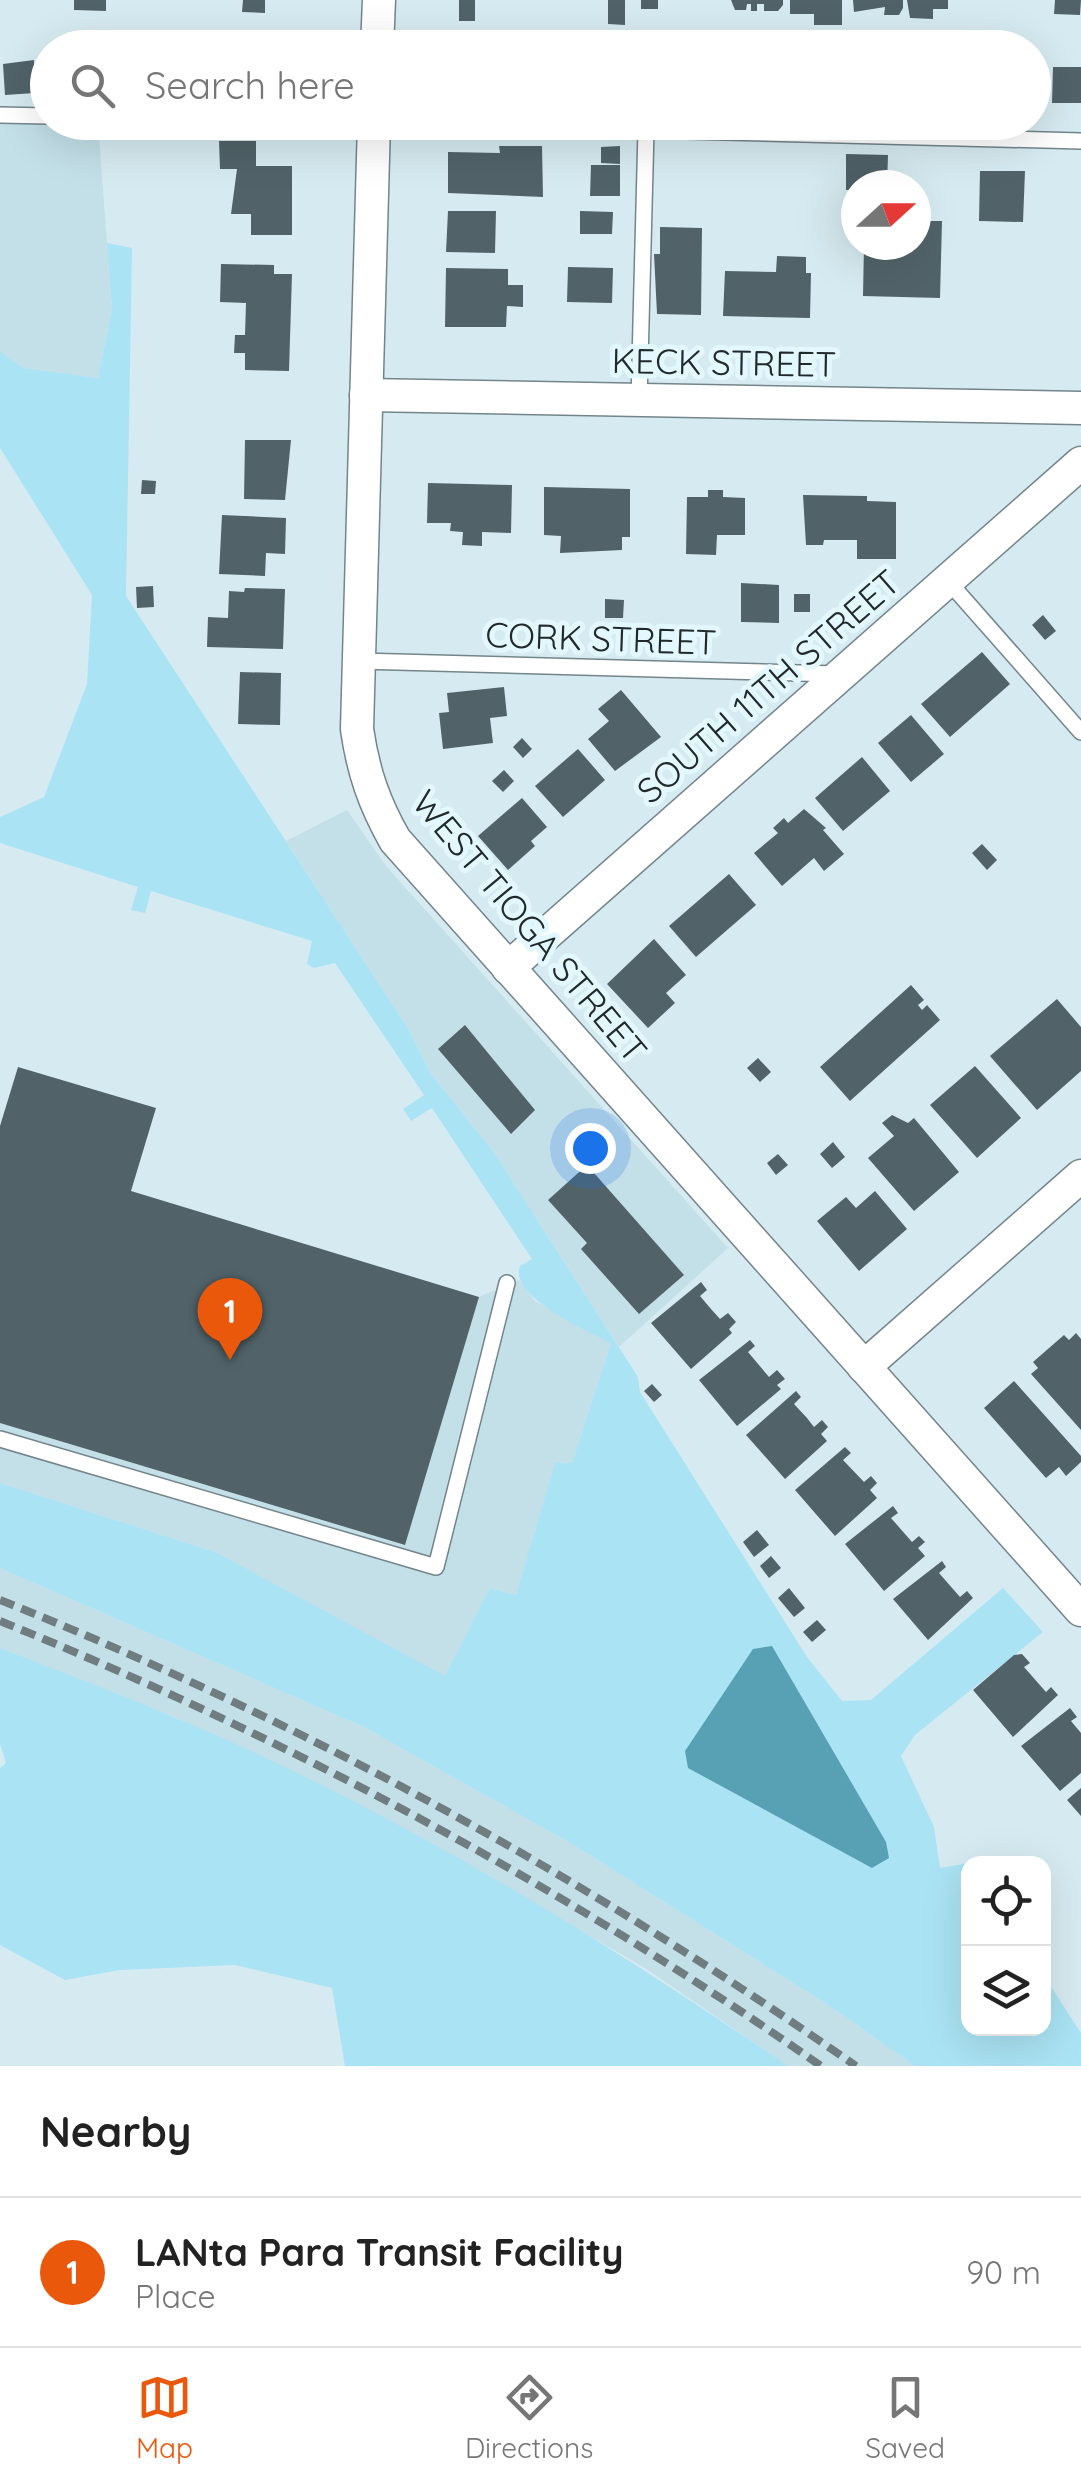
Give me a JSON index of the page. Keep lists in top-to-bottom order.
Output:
{
  "streets": {
    "street": ["KECK STREET", "SOUTH 11TH STREET", "WEST TIOGA STREET"],
    "lane": ["CORK STREET"]
  },
  "crossings": [
    ["KECK STREET", "WEST TIOGA STREET"],
    ["CORK STREET", "SOUTH 11TH STREET"],
    ["CORK STREET", "WEST TIOGA STREET"],
    ["SOUTH 11TH STREET", "WEST TIOGA STREET"]
  ],
  "north": "right",
  "page": {
    "search": "Search here",
    "pins": "1",
    "heading": "Nearby",
    "list": [
      {
        "mark": "1",
        "name": "LANta Para Transit Facility",
        "note": "Place",
        "value": "90 m"
      }
    ],
    "nav": ["Map", "Directions", "Saved"]
  }
}
